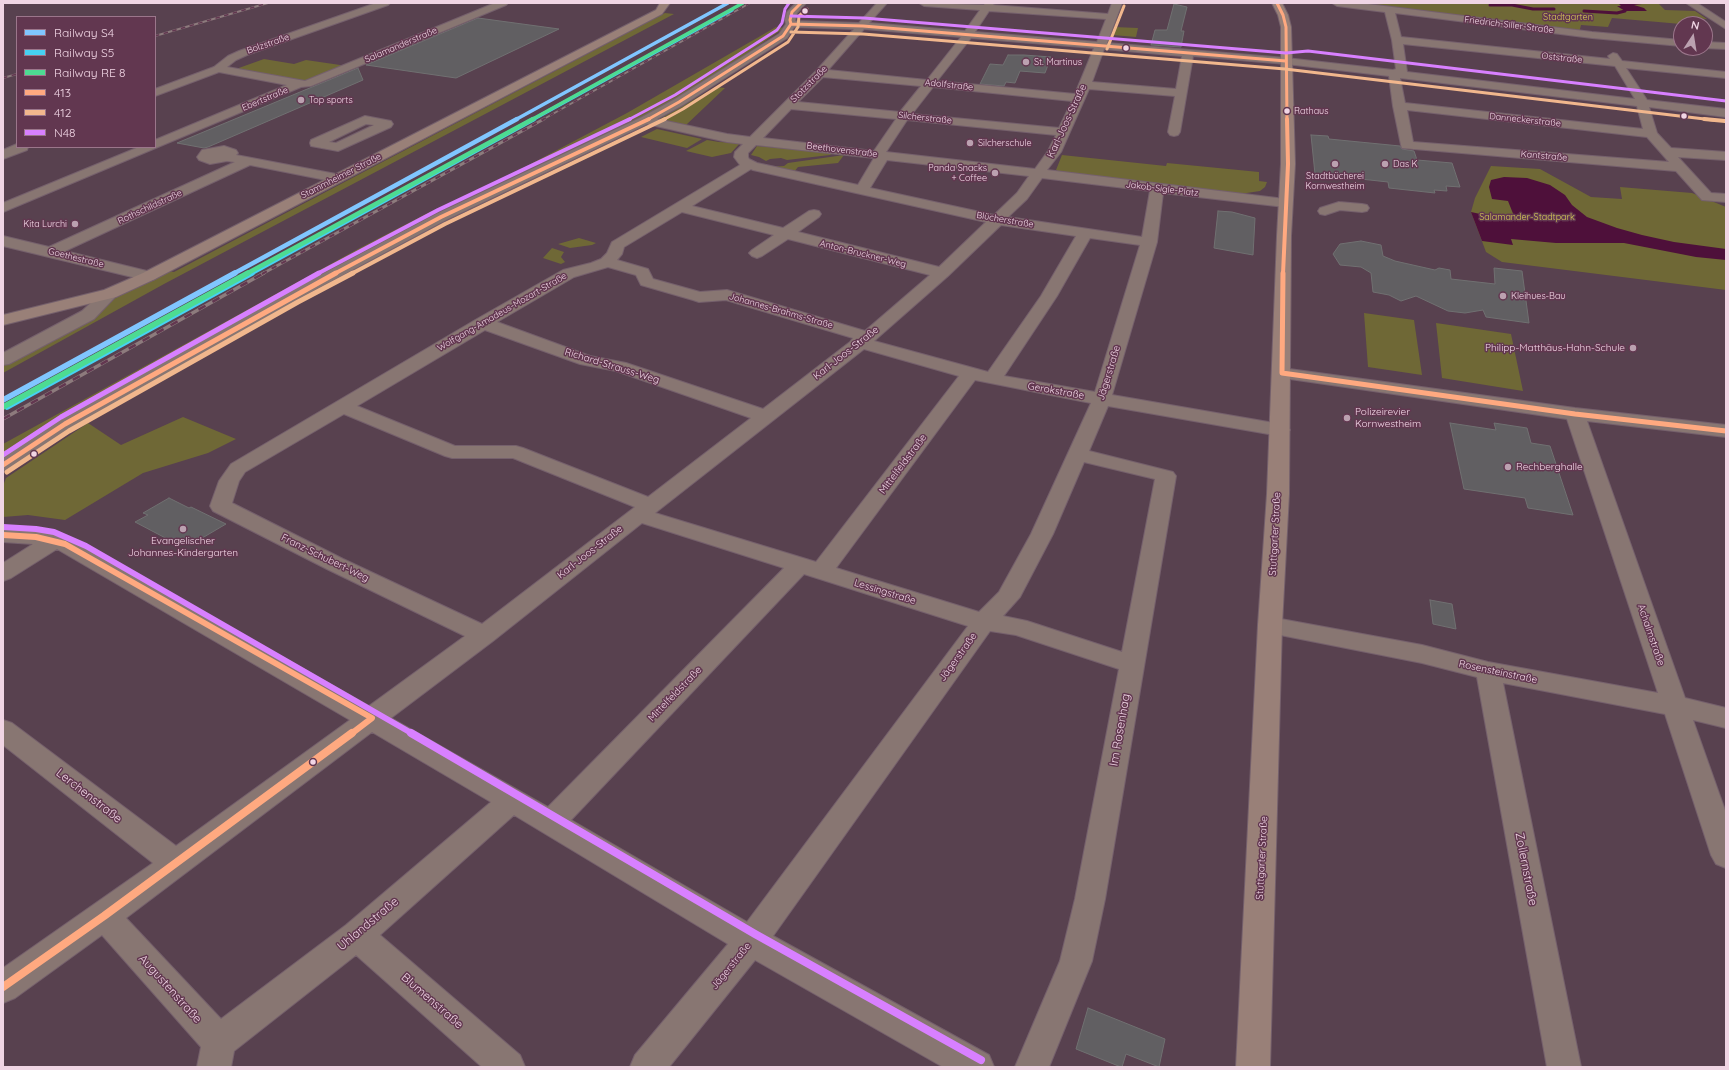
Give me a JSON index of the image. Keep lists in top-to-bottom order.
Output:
{
  "streets": {
    "main road": ["Stammheimer Straße", "Stuttgarter Straße"],
    "street": [
      "Friedrich-Siller-Straße",
      "Bolzstraße",
      "Salamanderstraße",
      "Oststraße",
      "Stotzstraße",
      "Adolfstraße",
      "Ebertstraße",
      "Silcherstraße",
      "Danneckerstraße",
      "Karl-Joos-Straße",
      "Beethovenstraße",
      "Kantstraße",
      "Jakob-Sigle-Platz",
      "Rothschildstraße",
      "Blücherstraße",
      "Anton-Bruckner-Weg",
      "Goethestraße",
      "Johannes-Brahms-Straße",
      "Wolfgang-Amadeus-Mozart-Straße",
      "Richard-Strauss-Weg",
      "Jägerstraße",
      "Gerokstraße",
      "Mittelfeldstraße",
      "Franz-Schubert-Weg",
      "Lessingstraße",
      "Achalmstraße",
      "Rosensteinstraße",
      "Im Rosenhag",
      "Lerchenstraße",
      "Zollernstraße",
      "Uhlandstraße",
      "Augustenstraße",
      "Blumenstraße"
    ]
  },
  "crossings": [
    ["Bolzstraße", "Ebertstraße"],
    ["Salamanderstraße", "Ebertstraße"],
    ["Stotzstraße", "Adolfstraße"],
    ["Stotzstraße", "Silcherstraße"],
    ["Stotzstraße", "Beethovenstraße"],
    ["Stotzstraße", "Blücherstraße"],
    ["Adolfstraße", "Karl-Joos-Straße"],
    ["Silcherstraße", "Karl-Joos-Straße"],
    ["Danneckerstraße", "Kantstraße"],
    ["Karl-Joos-Straße", "Beethovenstraße"],
    ["Karl-Joos-Straße", "Jakob-Sigle-Platz"],
    ["Karl-Joos-Straße", "Blücherstraße"],
    ["Karl-Joos-Straße", "Anton-Bruckner-Weg"],
    ["Karl-Joos-Straße", "Johannes-Brahms-Straße"],
    ["Karl-Joos-Straße", "Richard-Strauss-Weg"],
    ["Karl-Joos-Straße", "Gerokstraße"],
    ["Karl-Joos-Straße", "Franz-Schubert-Weg"],
    ["Karl-Joos-Straße", "Lessingstraße"],
    ["Karl-Joos-Straße", "Lerchenstraße"],
    ["Karl-Joos-Straße", "Augustenstraße"],
    ["Beethovenstraße", "Jakob-Sigle-Platz"],
    ["Stammheimer Straße", "Goethestraße"],
    ["Jakob-Sigle-Platz", "Jägerstraße"],
    ["Jakob-Sigle-Platz", "Stuttgarter Straße"],
    ["Rothschildstraße", "Goethestraße"],
    ["Blücherstraße", "Jägerstraße"],
    ["Johannes-Brahms-Straße", "Wolfgang-Amadeus-Mozart-Straße"],
    ["Johannes-Brahms-Straße", "Gerokstraße"],
    ["Wolfgang-Amadeus-Mozart-Straße", "Richard-Strauss-Weg"],
    ["Wolfgang-Amadeus-Mozart-Straße", "Franz-Schubert-Weg"],
    ["Wolfgang-Amadeus-Mozart-Straße", "Lessingstraße"],
    ["Jägerstraße", "Gerokstraße"],
    ["Jägerstraße", "Lessingstraße"],
    ["Jägerstraße", "Im Rosenhag"],
    ["Gerokstraße", "Mittelfeldstraße"],
    ["Gerokstraße", "Stuttgarter Straße"],
    ["Mittelfeldstraße", "Lessingstraße"],
    ["Stuttgarter Straße", "Rosensteinstraße"],
    ["Lessingstraße", "Im Rosenhag"],
    ["Achalmstraße", "Rosensteinstraße"],
    ["Rosensteinstraße", "Zollernstraße"],
    ["Uhlandstraße", "Augustenstraße"],
    ["Uhlandstraße", "Blumenstraße"]
  ],
  "parks": ["Stadtgarten", "Salamander-Stadtpark"],
  "places": [
    "St. Martinus",
    "Top sports",
    "Rathaus",
    "Silcherschule",
    "Stadtbücherei Kornwestheim",
    "Das K",
    "Panda Snacks + Coffee",
    "Kita Lurchi",
    "Kleihues-Bau",
    "Philipp-Matthäus-Hahn-Schule",
    "Polizeirevier Kornwestheim",
    "Rechberghalle",
    "Evangelischer Johannes-Kindergarten"
  ],
  "lines": [
    "rail line S4",
    "transit line 413",
    "transit line N48",
    "transit line 412",
    "rail line S5"
  ],
  "legend": [
    "Railway S4",
    "Railway S5",
    "Railway RE 8",
    "413",
    "412",
    "N48"
  ],
  "north": "top"
}
